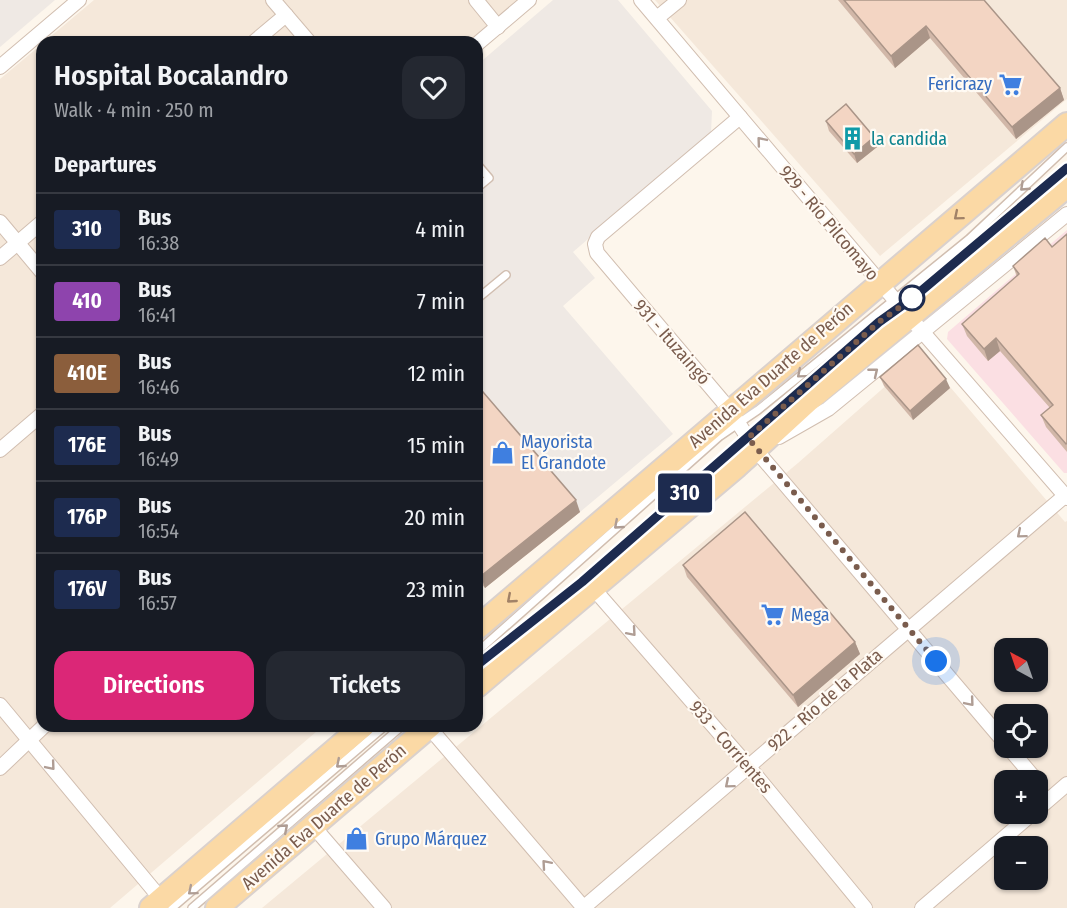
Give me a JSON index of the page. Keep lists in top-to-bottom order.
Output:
{
  "streets": {
    "main road": ["Avenida Eva Duarte de Perón"],
    "street": [
      "929 - Río Pilcomayo",
      "931 - Ituzaingó",
      "922 - Río de la Plata",
      "933 - Corrientes"
    ]
  },
  "crossings": [
    ["929 - Río Pilcomayo", "931 - Ituzaingó"],
    ["929 - Río Pilcomayo", "Avenida Eva Duarte de Perón"],
    ["929 - Río Pilcomayo", "922 - Río de la Plata"],
    ["931 - Ituzaingó", "Avenida Eva Duarte de Perón"],
    ["931 - Ituzaingó", "922 - Río de la Plata"],
    ["Avenida Eva Duarte de Perón", "933 - Corrientes"],
    ["922 - Río de la Plata", "933 - Corrientes"]
  ],
  "one_way": ["929 - Río Pilcomayo", "922 - Río de la Plata", "933 - Corrientes"],
  "places": {
    "supermarket": ["Fericrazy", "Mega"],
    "building": ["la candida"],
    "shop": ["Mayorista El Grandote", "Grupo Márquez"]
  },
  "lines": ["bus line 310"],
  "north": "top left",
  "page": {
    "on_map": "310",
    "heading": [
      ["Hospital Bocalandro", "Walk · 4 min · 250 m"],
      "Departures"
    ],
    "list": [
      {
        "mark": "310",
        "name": "Bus",
        "note": "16:38",
        "value": "4 min"
      },
      {
        "mark": "410",
        "name": "Bus",
        "note": "16:41",
        "value": "7 min"
      },
      {
        "mark": "410E",
        "name": "Bus",
        "note": "16:46",
        "value": "12 min"
      },
      {
        "mark": "176E",
        "name": "Bus",
        "note": "16:49",
        "value": "15 min"
      },
      {
        "mark": "176P",
        "name": "Bus",
        "note": "16:54",
        "value": "20 min"
      },
      {
        "mark": "176V",
        "name": "Bus",
        "note": "16:57",
        "value": "23 min"
      }
    ],
    "map_buttons": ["+", "−"],
    "buttons": ["Directions", "Tickets"]
  }
}
